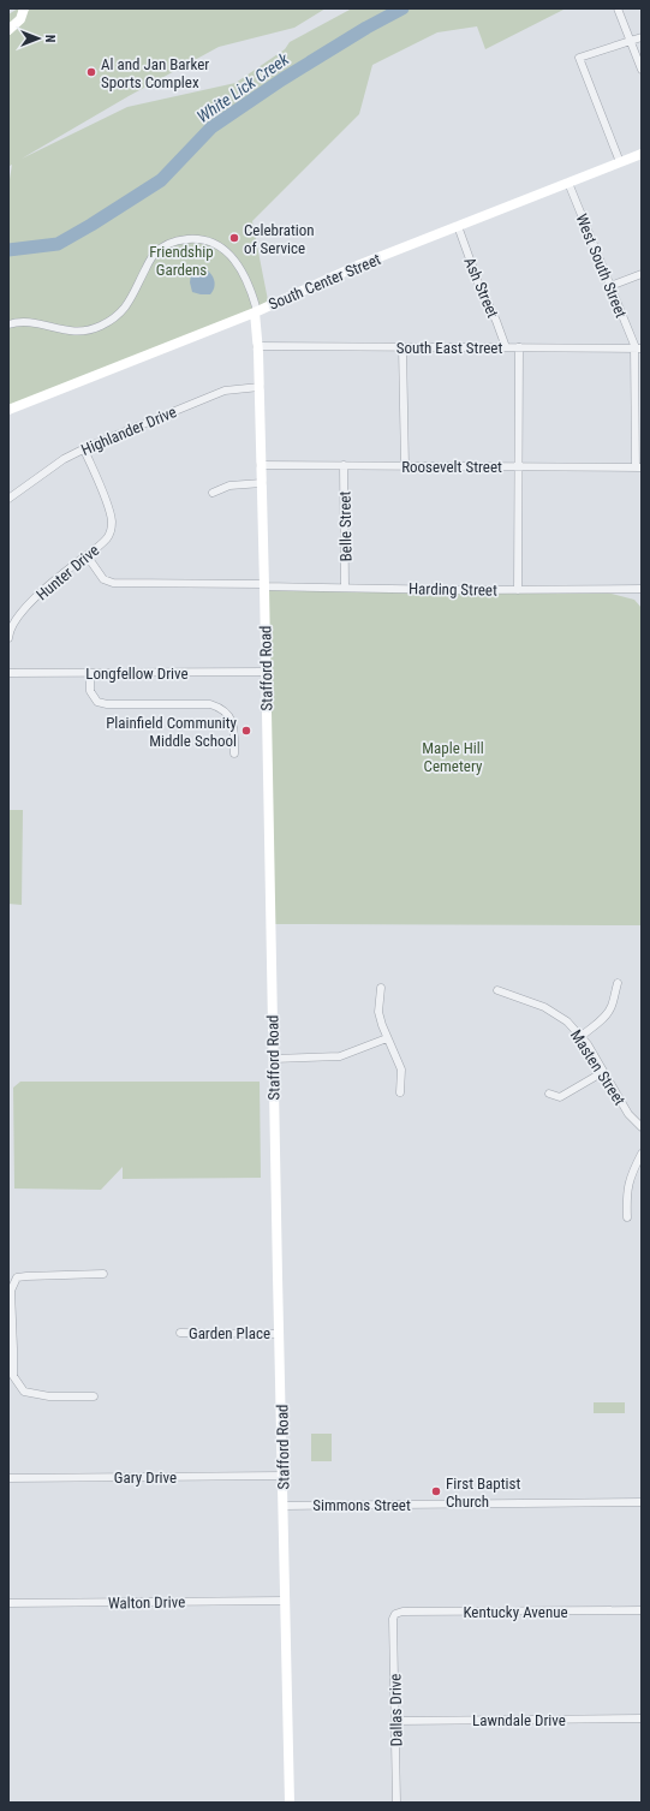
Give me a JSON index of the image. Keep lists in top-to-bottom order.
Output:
{
  "streets": {
    "street": [
      "West South Street",
      "South Center Street",
      "Ash Street",
      "South East Street",
      "Highlander Drive",
      "Roosevelt Street",
      "Belle Street",
      "Hunter Drive",
      "Harding Street",
      "Stafford Road",
      "Longfellow Drive",
      "Masten Street",
      "Garden Place",
      "Gary Drive",
      "Simmons Street",
      "Walton Drive",
      "Kentucky Avenue",
      "Dallas Drive",
      "Lawndale Drive"
    ]
  },
  "crossings": [
    ["West South Street", "South Center Street"],
    ["West South Street", "South East Street"],
    ["South Center Street", "Ash Street"],
    ["South Center Street", "Stafford Road"],
    ["Ash Street", "South East Street"],
    ["South East Street", "Stafford Road"],
    ["Highlander Drive", "Hunter Drive"],
    ["Highlander Drive", "Stafford Road"],
    ["Roosevelt Street", "Belle Street"],
    ["Roosevelt Street", "Stafford Road"],
    ["Belle Street", "Harding Street"],
    ["Hunter Drive", "Harding Street"],
    ["Harding Street", "Stafford Road"],
    ["Stafford Road", "Longfellow Drive"],
    ["Stafford Road", "Garden Place"],
    ["Stafford Road", "Gary Drive"],
    ["Stafford Road", "Simmons Street"],
    ["Stafford Road", "Walton Drive"],
    ["Kentucky Avenue", "Dallas Drive"],
    ["Dallas Drive", "Lawndale Drive"]
  ],
  "water": ["White Lick Creek"],
  "parks": ["Friendship Gardens", "Maple Hill Cemetery"],
  "places": [
    "Al and Jan Barker Sports Complex",
    "Celebration of Service",
    "Plainfield Community Middle School",
    "First Baptist Church"
  ],
  "north": "right"
}
